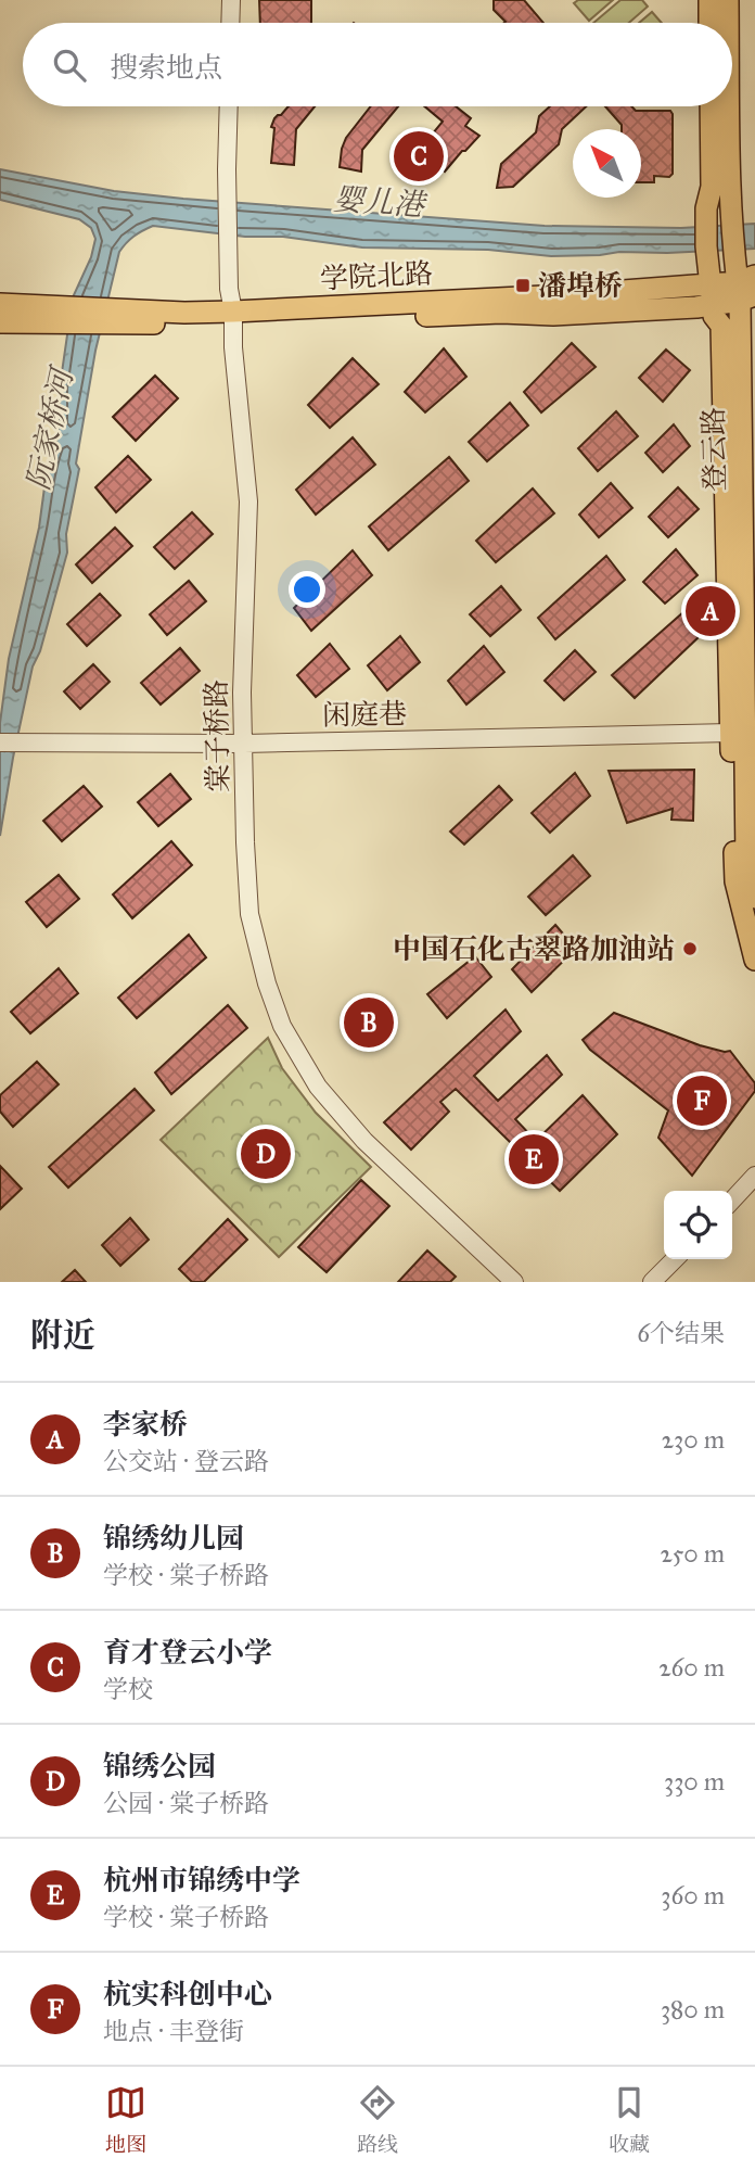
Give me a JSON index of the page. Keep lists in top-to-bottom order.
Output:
{
  "streets": {
    "main road": ["学院北路", "登云路"],
    "street": ["闲庭巷", "棠子桥路"]
  },
  "crossings": [
    ["学院北路", "登云路"],
    ["学院北路", "棠子桥路"],
    ["登云路", "闲庭巷"],
    ["闲庭巷", "棠子桥路"]
  ],
  "water": ["婴儿港", "阮家桥河"],
  "places": {
    "transit": ["潘埠桥"],
    "other": ["中国石化古翠路加油站"]
  },
  "north": "top left",
  "page": {
    "search": "搜索地点",
    "pins": [
      "C",
      "A",
      "B",
      "F",
      "D",
      "E"
    ],
    "heading": ["附近", "6个结果"],
    "list": [
      {
        "mark": "A",
        "name": "李家桥",
        "note": "公交站 · 登云路",
        "value": "230 m"
      },
      {
        "mark": "B",
        "name": "锦绣幼儿园",
        "note": "学校 · 棠子桥路",
        "value": "250 m"
      },
      {
        "mark": "C",
        "name": "育才登云小学",
        "note": "学校",
        "value": "260 m"
      },
      {
        "mark": "D",
        "name": "锦绣公园",
        "note": "公园 · 棠子桥路",
        "value": "330 m"
      },
      {
        "mark": "E",
        "name": "杭州市锦绣中学",
        "note": "学校 · 棠子桥路",
        "value": "360 m"
      },
      {
        "mark": "F",
        "name": "杭实科创中心",
        "note": "地点 · 丰登街",
        "value": "380 m"
      }
    ],
    "nav": ["地图", "路线", "收藏"]
  }
}
